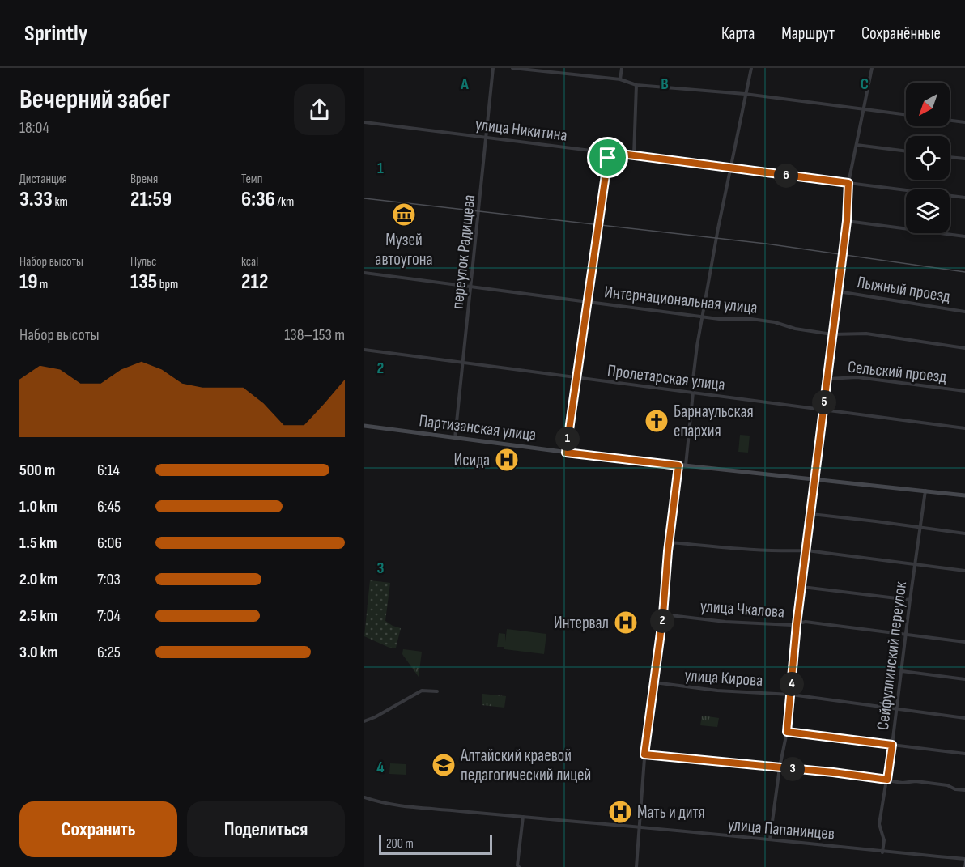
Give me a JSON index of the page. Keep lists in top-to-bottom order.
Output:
{
  "streets": {
    "main road": ["Партизанская улица"],
    "street": [
      "улица Никитина",
      "переулок Радищева",
      "Лыжный проезд",
      "Интернациональная улица",
      "Сельский проезд",
      "Пролетарская улица",
      "улица Чкалова",
      "Сейфуллинский переулок",
      "улица Кирова",
      "улица Папанинцев"
    ]
  },
  "crossings": [
    ["улица Никитина", "переулок Радищева"],
    ["переулок Радищева", "Интернациональная улица"],
    ["переулок Радищева", "Пролетарская улица"],
    ["переулок Радищева", "Партизанская улица"],
    ["Партизанская улица", "Сейфуллинский переулок"],
    ["улица Чкалова", "Сейфуллинский переулок"],
    ["Сейфуллинский переулок", "улица Кирова"],
    ["Сейфуллинский переулок", "улица Папанинцев"]
  ],
  "places": {
    "museum": ["Музей автоугона"],
    "church": ["Барнаульская епархия"],
    "hospital": ["Исида", "Интервал", "Мать и дитя"],
    "school or university": ["Алтайский краевой педагогический лицей"]
  },
  "scale_bar": "200 m",
  "north": "bottom left",
  "page": {
    "header": "Sprintly",
    "nav": ["Карта", "Маршрут", "Сохранённые"],
    "heading": ["Вечерний забег", "18:04"],
    "stats": [
      ["Дистанция", "3.33 km"],
      ["Время", "21:59"],
      ["Темп", "6:36 /km"],
      ["Набор высоты", "19 m"],
      ["Пульс", "135 bpm"],
      ["kcal", "212"]
    ],
    "pins": [
      "6",
      "5",
      "1",
      "2",
      "4",
      "3"
    ],
    "chart": ["Набор высоты", "138–153 m"],
    "list": [
      {
        "name": "500 m",
        "note": "6:14"
      },
      {
        "name": "1.0 km",
        "note": "6:45"
      },
      {
        "name": "1.5 km",
        "note": "6:06"
      },
      {
        "name": "2.0 km",
        "note": "7:03"
      },
      {
        "name": "2.5 km",
        "note": "7:04"
      },
      {
        "name": "3.0 km",
        "note": "6:25"
      }
    ],
    "buttons": ["Сохранить", "Поделиться"],
    "scale": "200 m"
  },
  "grid": {
    "columns": ["A", "B", "C"],
    "rows": [
      "1",
      "2",
      "3",
      "4"
    ]
  }
}
